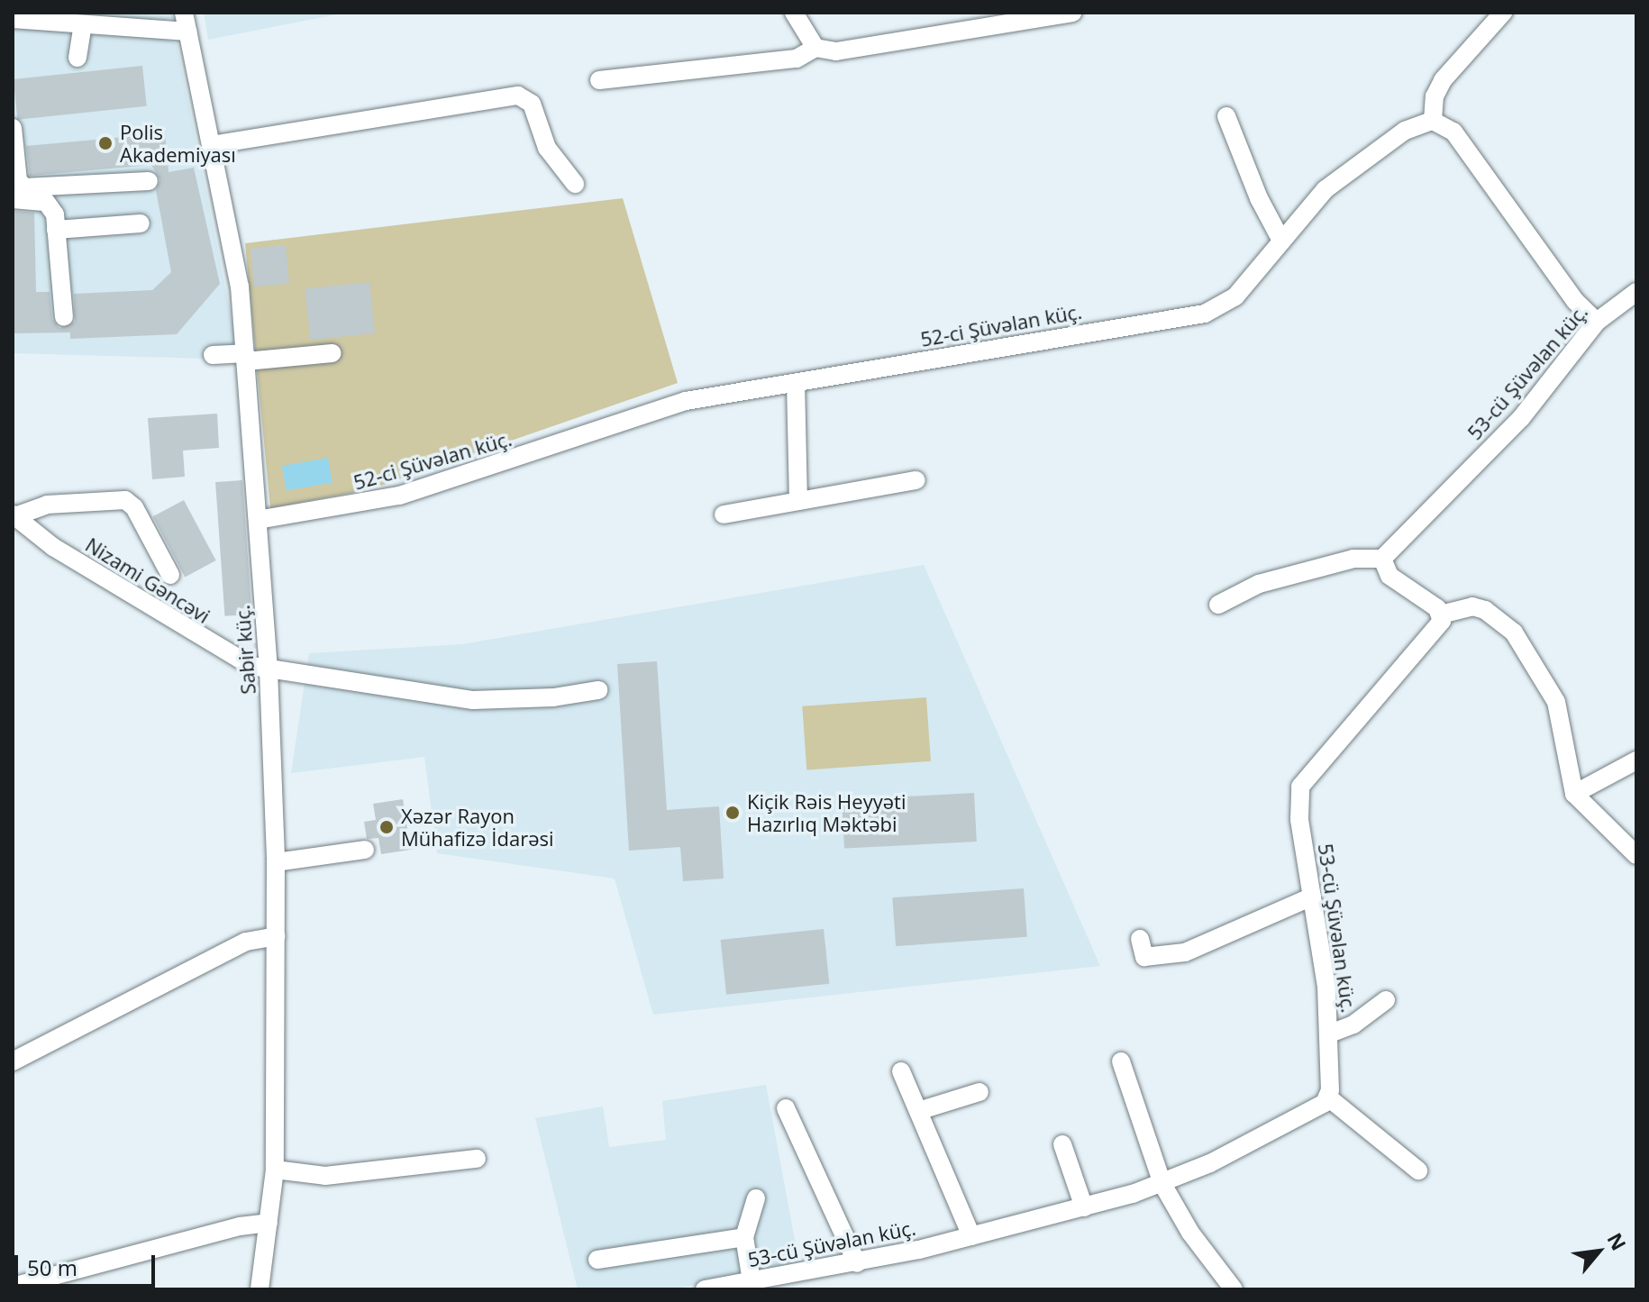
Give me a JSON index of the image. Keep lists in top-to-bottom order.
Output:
{
  "streets": {
    "street": [
      "52-ci Şüvəlan küç.",
      "53-cü Şüvəlan küç.",
      "Nizami Gəncəvi",
      "Sabir küç."
    ]
  },
  "crossings": [
    ["52-ci Şüvəlan küç.", "Sabir küç."],
    ["Nizami Gəncəvi", "Sabir küç."]
  ],
  "places": ["Polis Akademiyası", "Kiçik Rəis Heyyəti Hazırlıq Məktəbi", "Xəzər Rayon Mühafizə İdarəsi"],
  "scale_bar": "50 m",
  "north": "top right"
}
